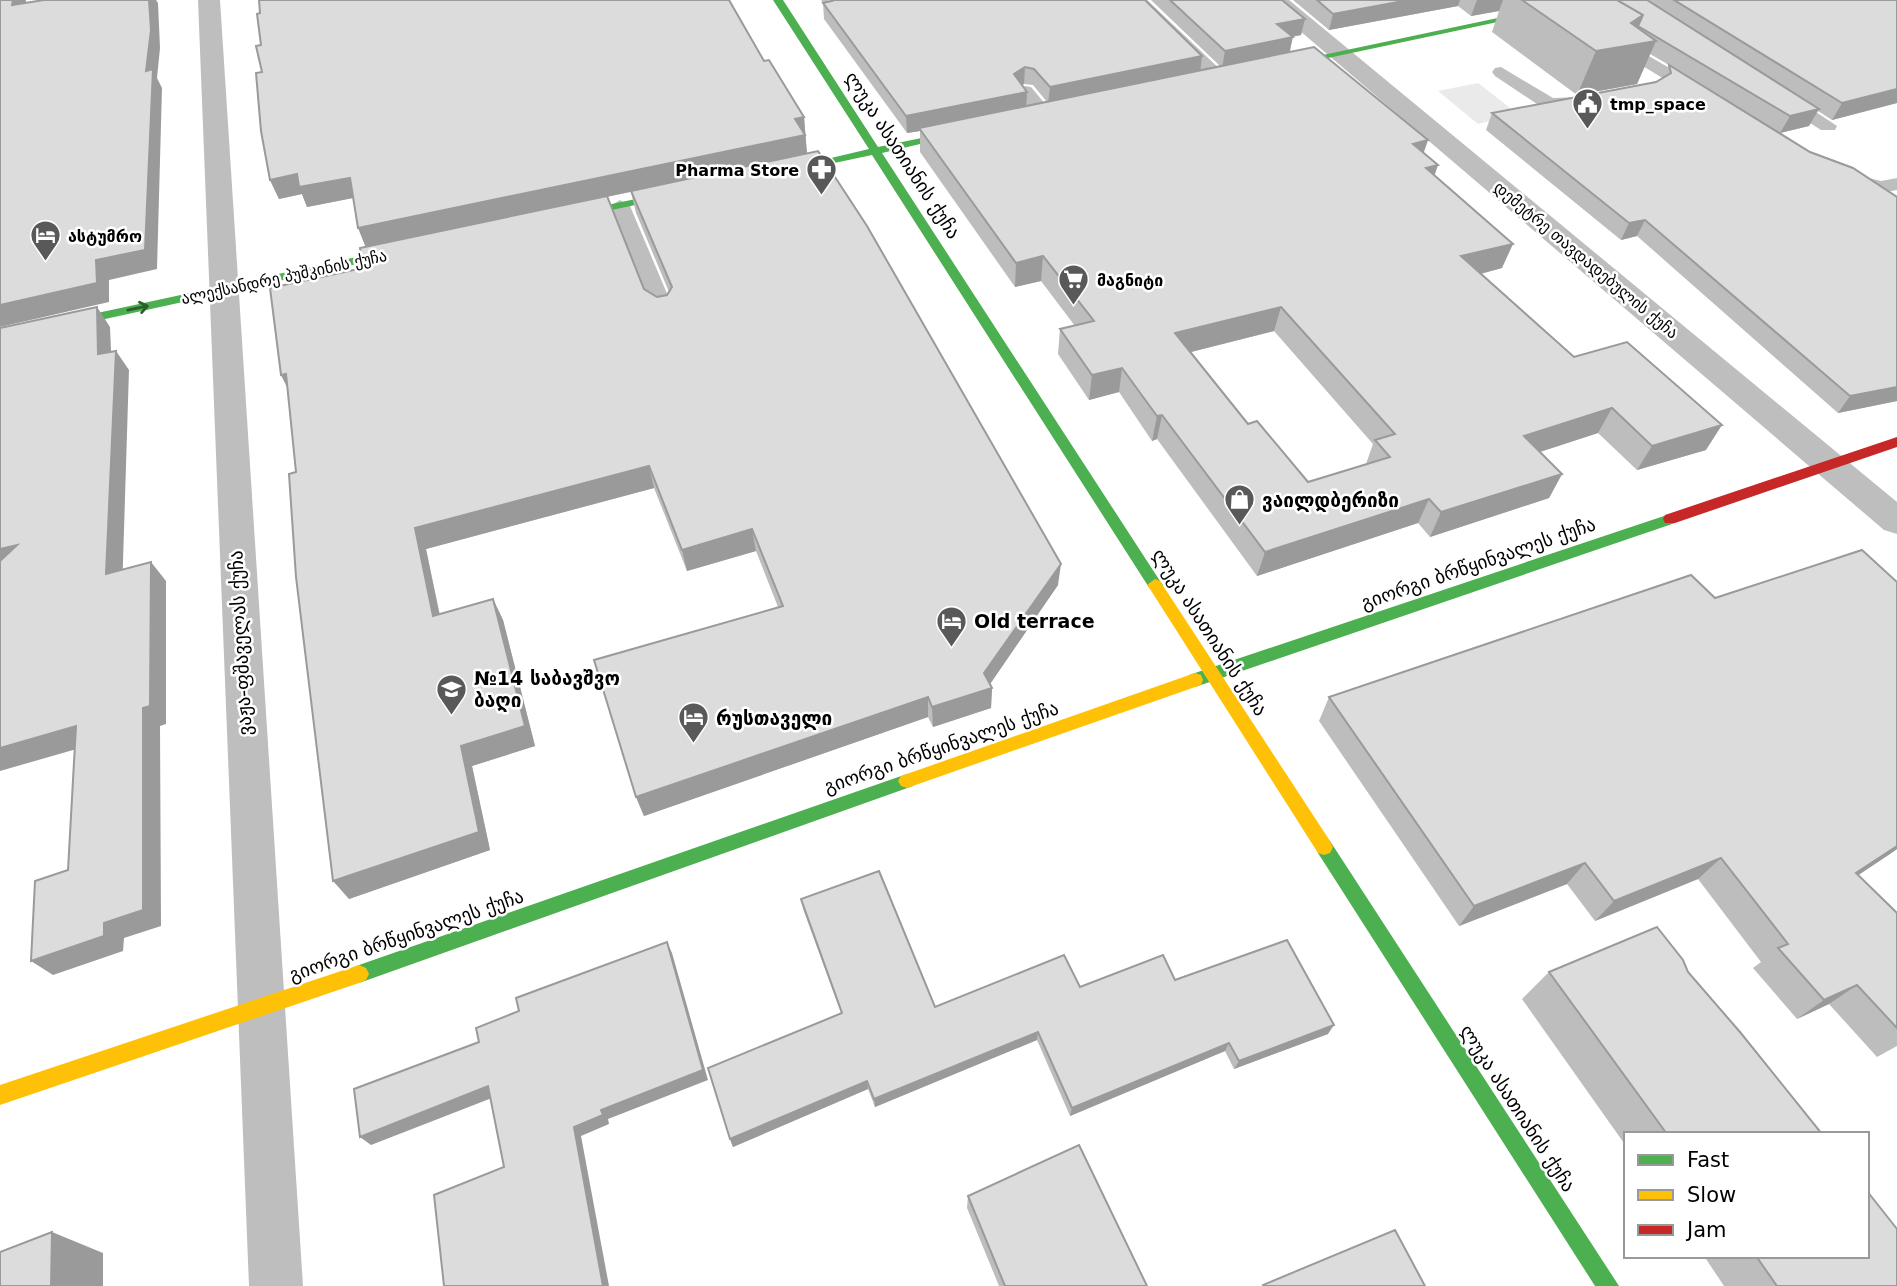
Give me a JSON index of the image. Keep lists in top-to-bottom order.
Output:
{
  "streets": {
    "street": [
      "ლუკა ასათიანის ქუჩა",
      "დემეტრე თავდადებულის ქუჩა",
      "ალექსანდრე პუშკინის ქუჩა",
      "გიორგი ბრწყინვალეს ქუჩა",
      "ვაჟა-ფშაველას ქუჩა"
    ]
  },
  "crossings": [
    ["ლუკა ასათიანის ქუჩა", "გიორგი ბრწყინვალეს ქუჩა"],
    ["დემეტრე თავდადებულის ქუჩა", "გიორგი ბრწყინვალეს ქუჩა"],
    ["ალექსანდრე პუშკინის ქუჩა", "ვაჟა-ფშაველას ქუჩა"],
    ["გიორგი ბრწყინვალეს ქუჩა", "ვაჟა-ფშაველას ქუჩა"]
  ],
  "one_way": ["ალექსანდრე პუშკინის ქუჩა"],
  "places": {
    "public building": ["tmp_space"],
    "pharmacy": ["Pharma Store"],
    "hotel": ["ასტუმრო", "Old terrace", "რუსთაველი"],
    "supermarket": ["მაგნიტი"],
    "shop": ["ვაილდბერიზი"],
    "school or university": ["№14 საბავშვო ბაღი"]
  },
  "legend": ["Fast", "Slow", "Jam"]
}
